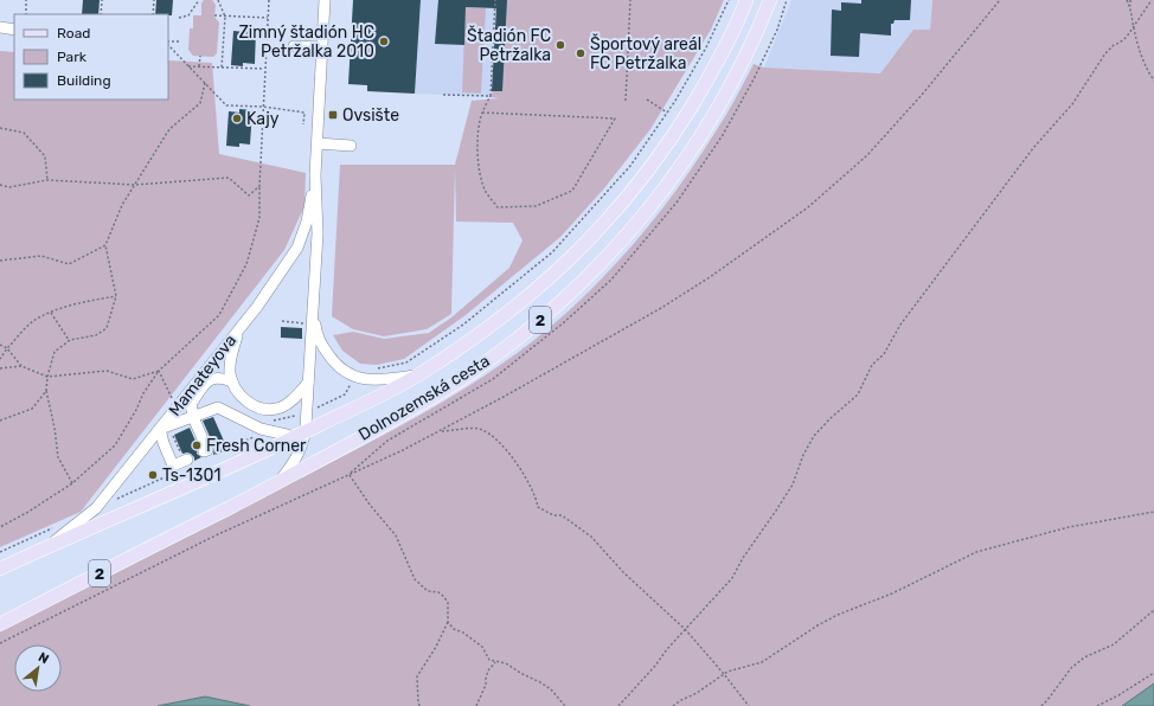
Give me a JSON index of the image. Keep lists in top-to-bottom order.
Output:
{
  "streets": {
    "main road": ["2", "Dolnozemská cesta"],
    "street": ["Mamateyova"]
  },
  "crossings": [
    ["Mamateyova", "Dolnozemská cesta"]
  ],
  "places": {
    "other": [
      "Zimný štadión HC Petržalka 2010",
      "Štadión FC Petržalka",
      "Športový areál FC Petržalka",
      "Kajy",
      "Fresh Corner",
      "Ts-1301"
    ],
    "transit": ["Ovsište"]
  },
  "legend": ["Road", "Park", "Building"],
  "north": "top right"
}
